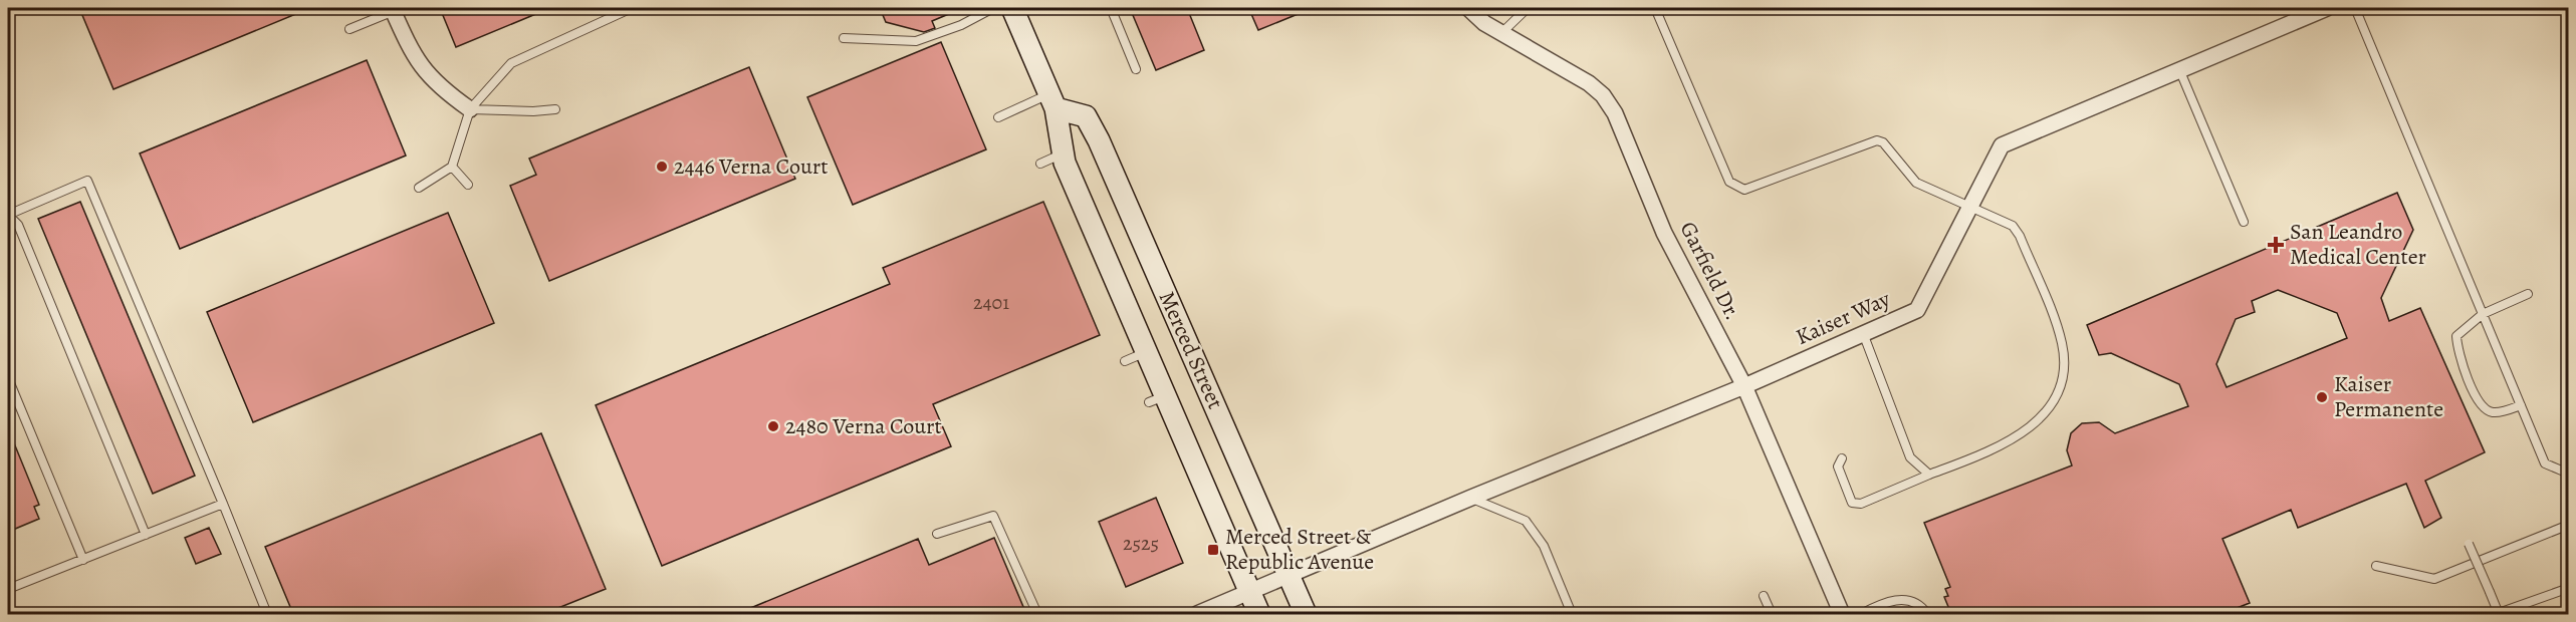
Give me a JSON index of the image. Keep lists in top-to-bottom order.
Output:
{
  "streets": {
    "street": ["Garfield Dr.", "Kaiser Way", "Merced Street"]
  },
  "crossings": [
    ["Garfield Dr.", "Kaiser Way"],
    ["Kaiser Way", "Merced Street"]
  ],
  "places": {
    "other": ["2446 Verna Court", "Kaiser Permanente", "2480 Verna Court"],
    "health": ["San Leandro Medical Center"],
    "transit": ["Merced Street & Republic Avenue"]
  },
  "house_numbers": ["2401", "2525"]
}
